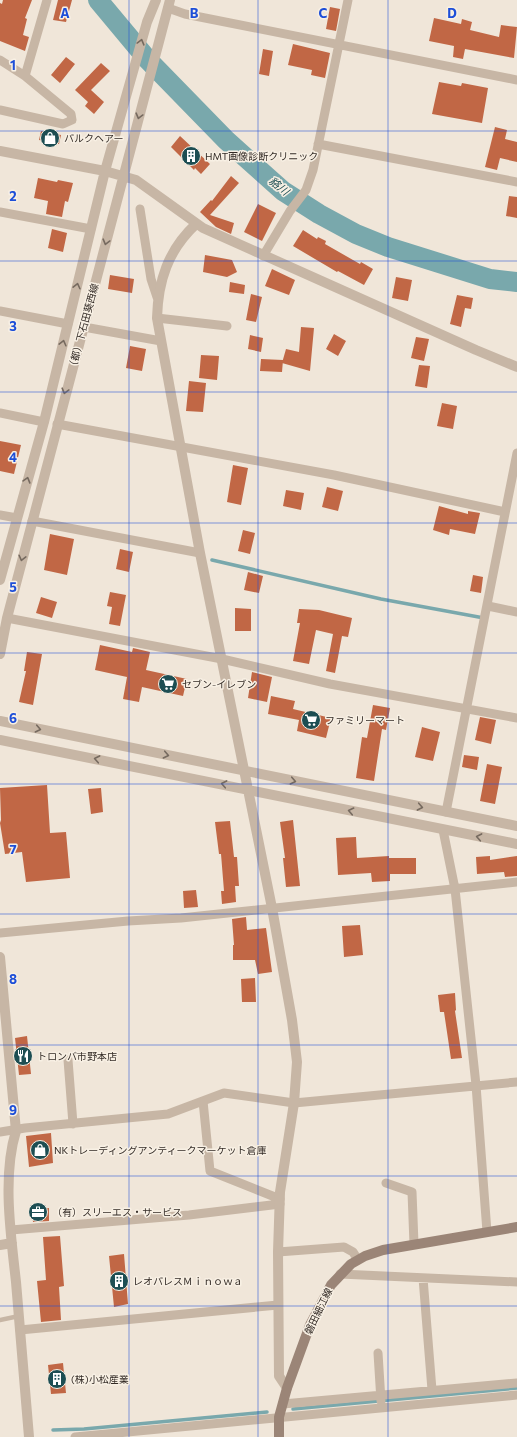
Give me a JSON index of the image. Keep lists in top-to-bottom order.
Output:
{
  "streets": {
    "main road": ["磐田細江線"],
    "street": ["（都）下石田葵西線"]
  },
  "water": ["貉川"],
  "places": {
    "shop": ["パルクヘアー", "NKトレーディングアンティークマーケット倉庫"],
    "building": ["HMT画像診断クリニック", "レオパレスＭｉｎｏｗａ", "(株)小松産業"],
    "supermarket": ["セブン-イレブン", "ファミリーマート"],
    "restaurant": ["トロンバ市野本店"],
    "office": ["（有）スリーエス・サービス"]
  },
  "grid": {
    "columns": [
      "A",
      "B",
      "C",
      "D"
    ],
    "rows": [
      "1",
      "2",
      "3",
      "4",
      "5",
      "6",
      "7",
      "8",
      "9"
    ]
  }
}
